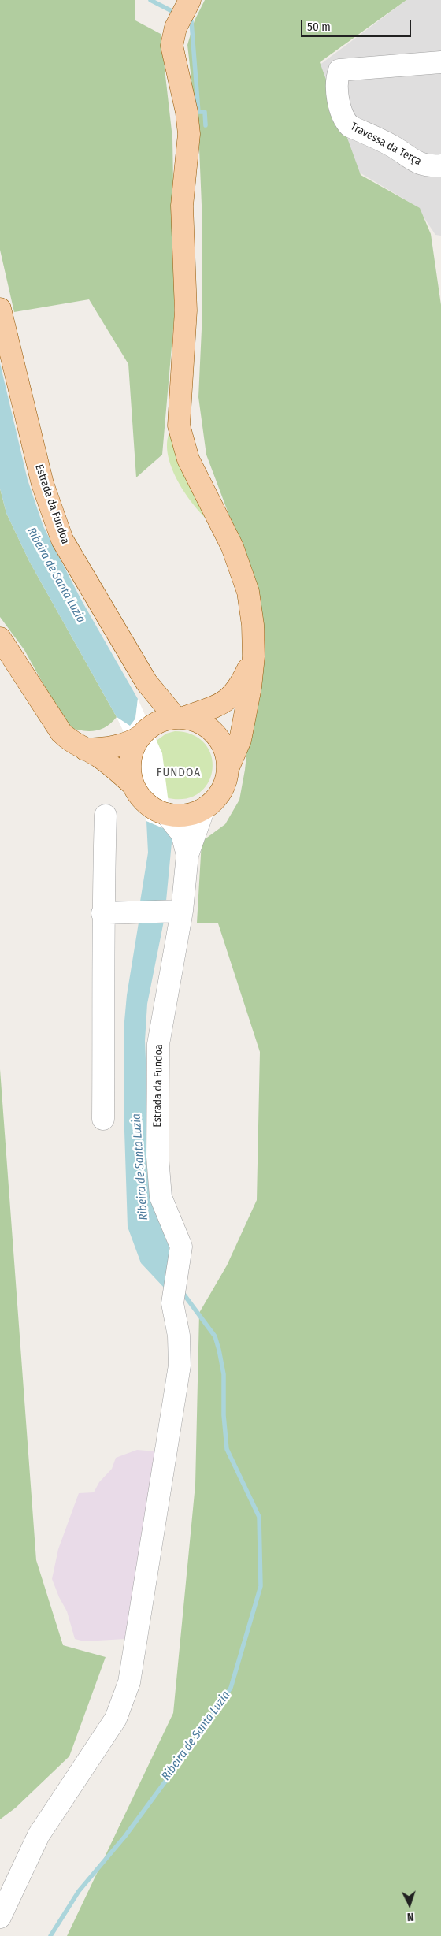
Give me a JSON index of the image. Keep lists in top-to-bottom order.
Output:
{
  "streets": {
    "main road": ["Estrada da Fundoa"],
    "street": ["Travessa da Terça"]
  },
  "districts": ["FUNDOA"],
  "water": ["Ribeira de Santa Luzia"],
  "scale_bar": "50 m",
  "north": "bottom"
}
